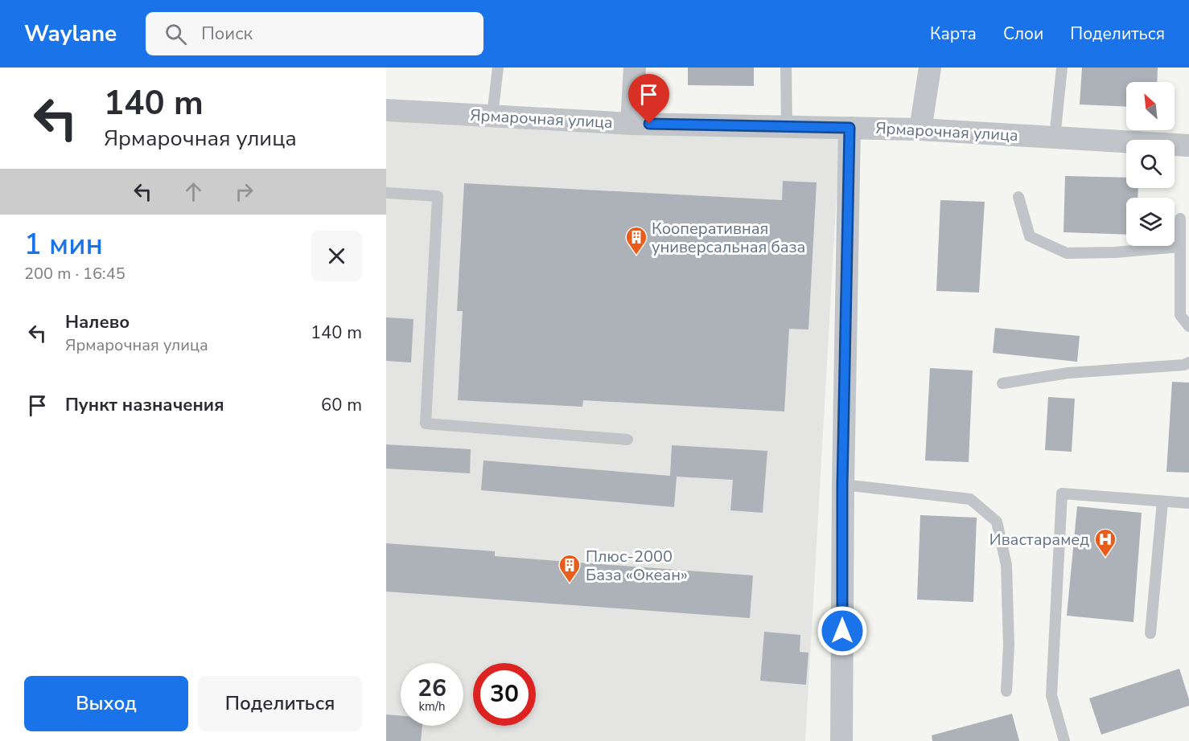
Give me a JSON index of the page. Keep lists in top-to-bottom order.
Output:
{
  "streets": {
    "street": ["Ярмарочная улица"]
  },
  "places": {
    "building": ["Кооперативная универсальная база", "Плюс-2000 База «Океан»"],
    "hospital": ["Ивастарамед"]
  },
  "north": "top left",
  "page": {
    "header": "Waylane",
    "search": "Поиск",
    "nav": ["Карта", "Слои", "Поделиться"],
    "turn": ["140 m", "Ярмарочная улица"],
    "heading": ["1 мин", "200 m · 16:45"],
    "list": [
      {
        "name": "Налево",
        "note": "Ярмарочная улица",
        "value": "140 m"
      },
      {
        "name": "Пункт назначения",
        "value": "60 m"
      }
    ],
    "speed": "26 km/h",
    "limit": "30",
    "buttons": ["Выход", "Поделиться"]
  }
}
